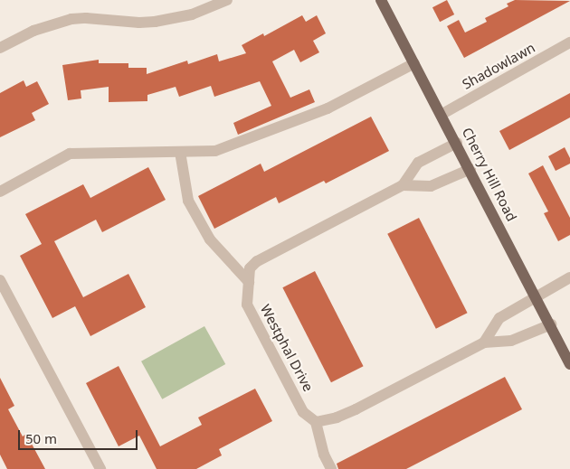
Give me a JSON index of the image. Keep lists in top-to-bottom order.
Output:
{
  "streets": {
    "main road": ["Cherry Hill Road"],
    "street": ["Shadowlawn", "Westphal Drive"]
  },
  "crossings": [
    ["Shadowlawn", "Cherry Hill Road"],
    ["Cherry Hill Road", "Westphal Drive"]
  ],
  "scale_bar": "50 m"
}
